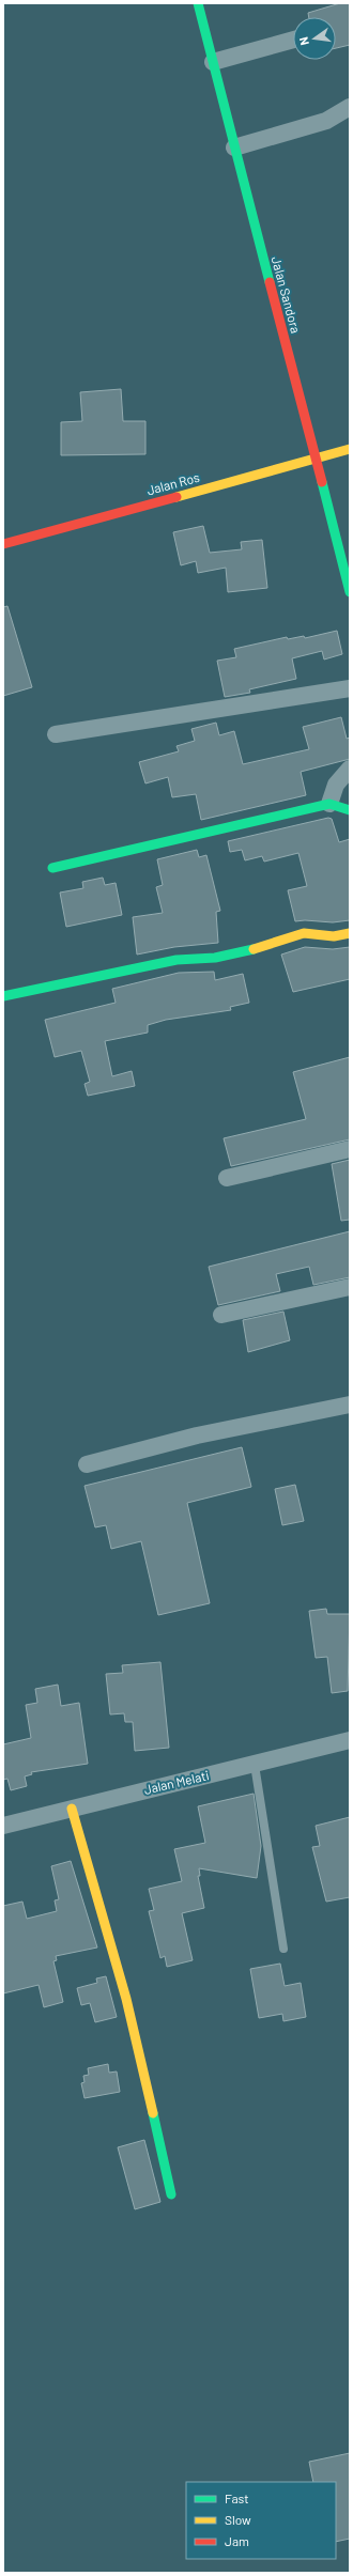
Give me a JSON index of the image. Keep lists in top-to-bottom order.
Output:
{
  "streets": {
    "street": ["Jalan Sandora", "Jalan Ros", "Jalan Melati"]
  },
  "crossings": [
    ["Jalan Sandora", "Jalan Ros"]
  ],
  "legend": ["Fast", "Slow", "Jam"],
  "north": "left"
}
